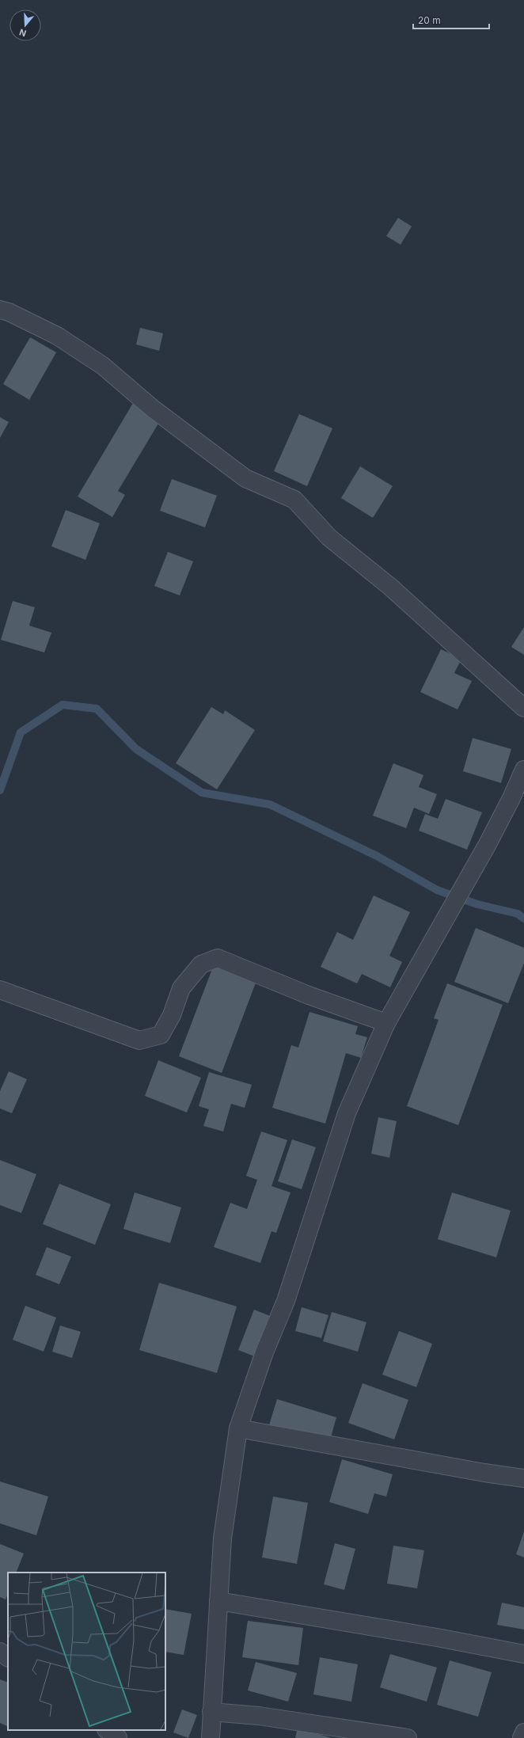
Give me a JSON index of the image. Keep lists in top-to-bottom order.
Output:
{
  "scale_bar": "20 m",
  "north": "bottom"
}
